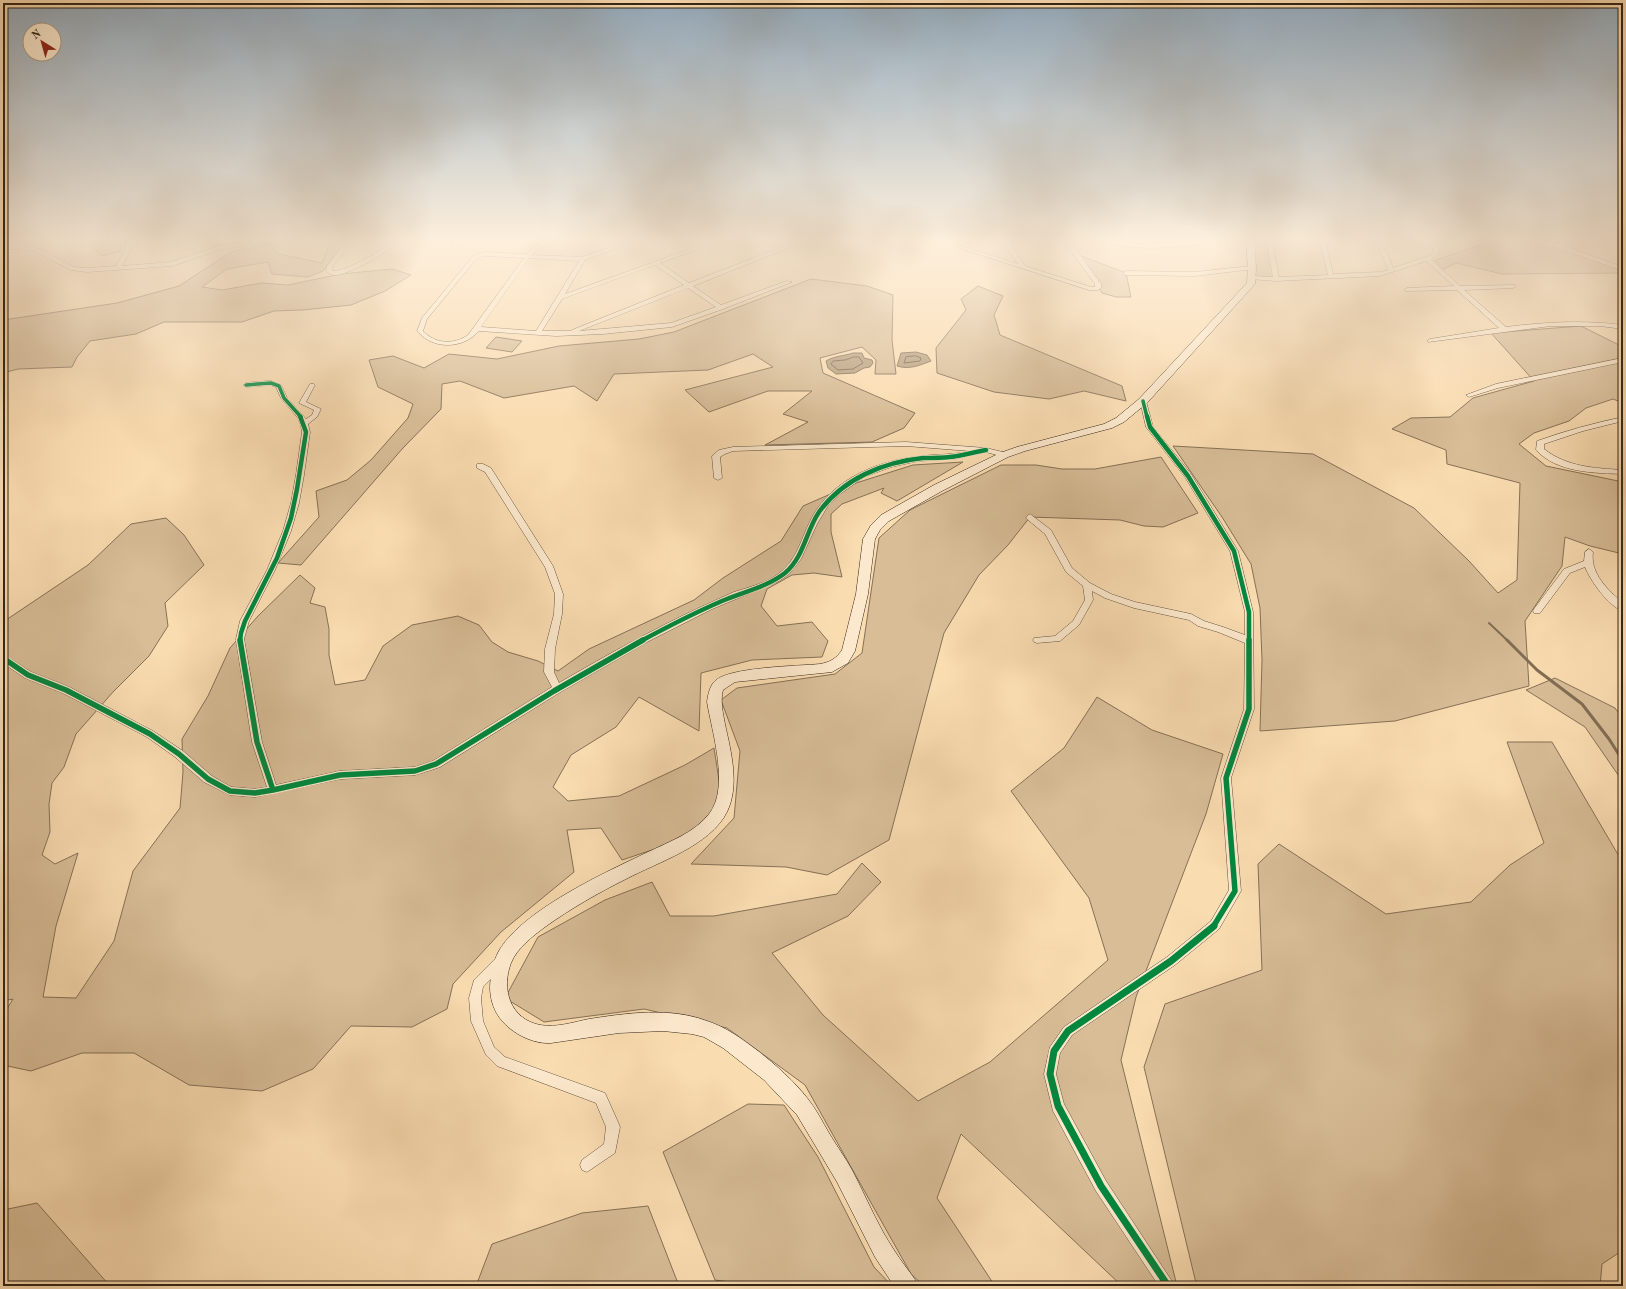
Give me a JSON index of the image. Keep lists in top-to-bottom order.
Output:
{
  "north": "top left"
}
